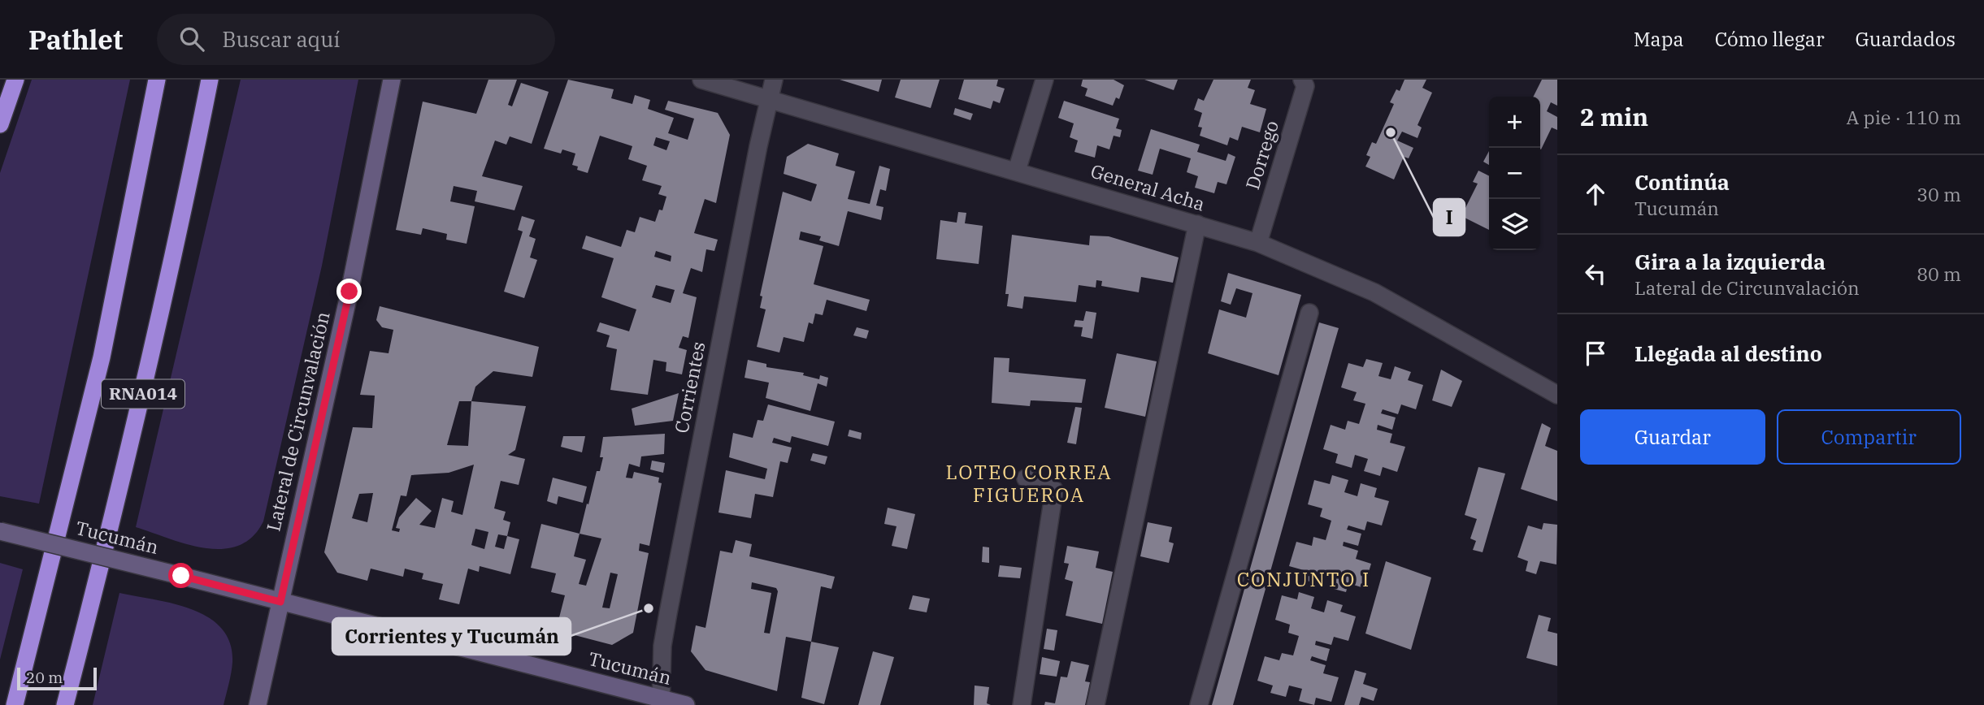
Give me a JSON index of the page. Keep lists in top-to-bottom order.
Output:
{
  "streets": {
    "highway": ["RNA014"],
    "street": [
      "Dorrego",
      "General Acha",
      "Corrientes",
      "Lateral de Circunvalación",
      "Tucumán"
    ]
  },
  "crossings": [
    ["Dorrego", "General Acha"],
    ["General Acha", "Corrientes"],
    ["Corrientes", "Tucumán"],
    ["Lateral de Circunvalación", "Tucumán"]
  ],
  "districts": ["LOTEO CORREA FIGUEROA", "CONJUNTO I"],
  "places": ["I", "Corrientes y Tucumán"],
  "scale_bar": "20 m",
  "page": {
    "header": "Pathlet",
    "search": "Buscar aquí",
    "nav": ["Mapa", "Cómo llegar", "Guardados"],
    "heading": ["2 min", "A pie · 110 m"],
    "map_buttons": ["+", "−"],
    "list": [
      ["Continúa", "Tucumán", "30 m"],
      ["Gira a la izquierda", "Lateral de Circunvalación", "80 m"],
      "Llegada al destino"
    ],
    "buttons": ["Guardar", "Compartir"],
    "scale": "20 m"
  }
}
